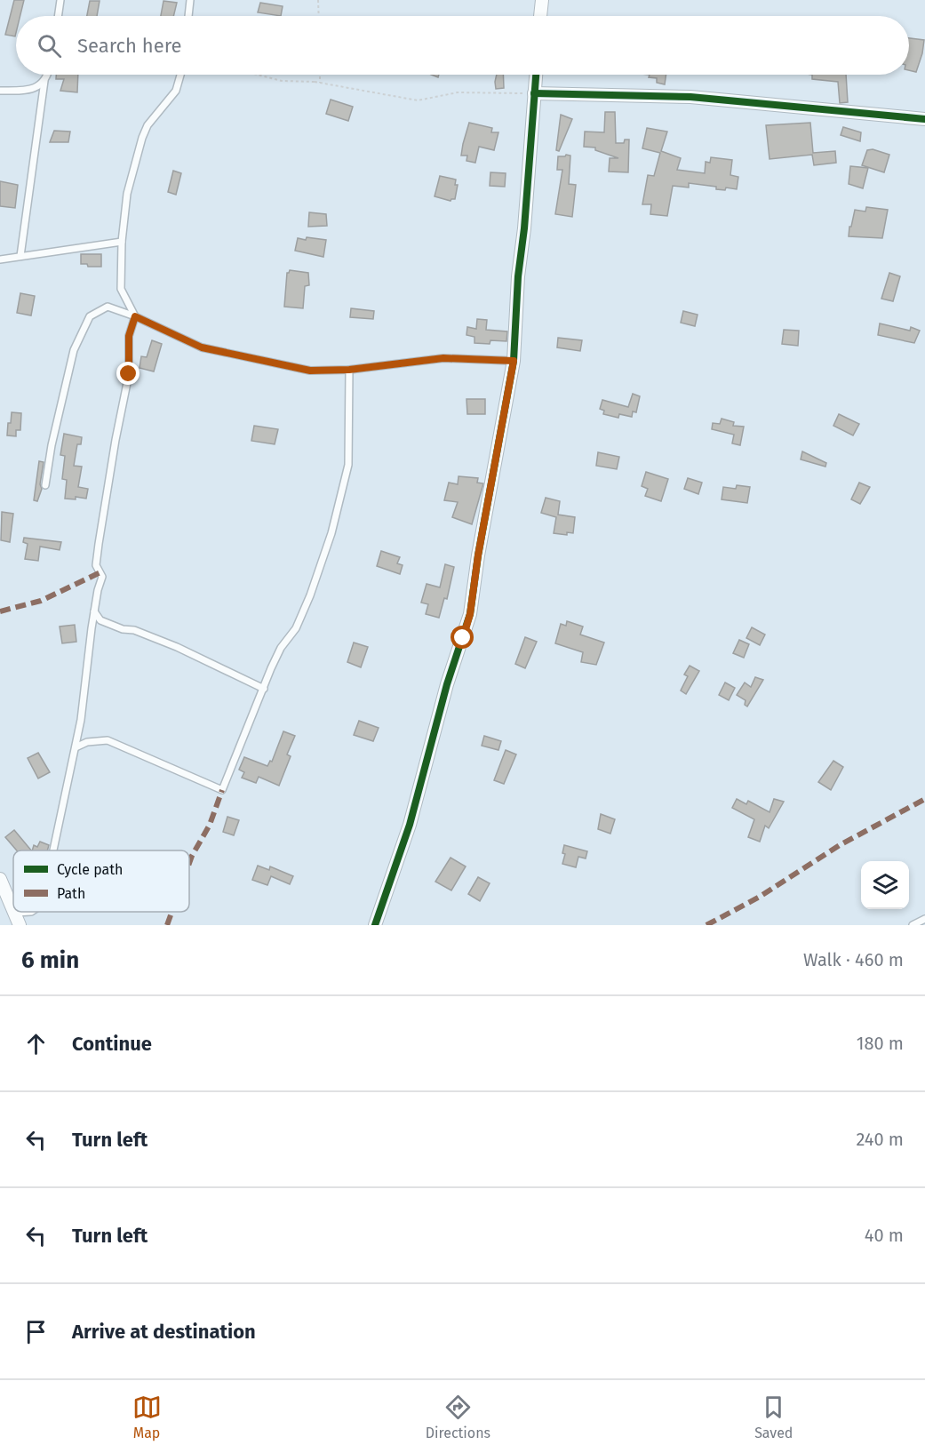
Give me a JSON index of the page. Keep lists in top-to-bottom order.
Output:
{
  "legend": ["Cycle path", "Path"],
  "page": {
    "search": "Search here",
    "heading": ["6 min", "Walk · 460 m"],
    "list": [
      ["Continue", "180 m"],
      ["Turn left", "240 m"],
      ["Turn left", "40 m"],
      "Arrive at destination"
    ],
    "nav": ["Map", "Directions", "Saved"]
  }
}
